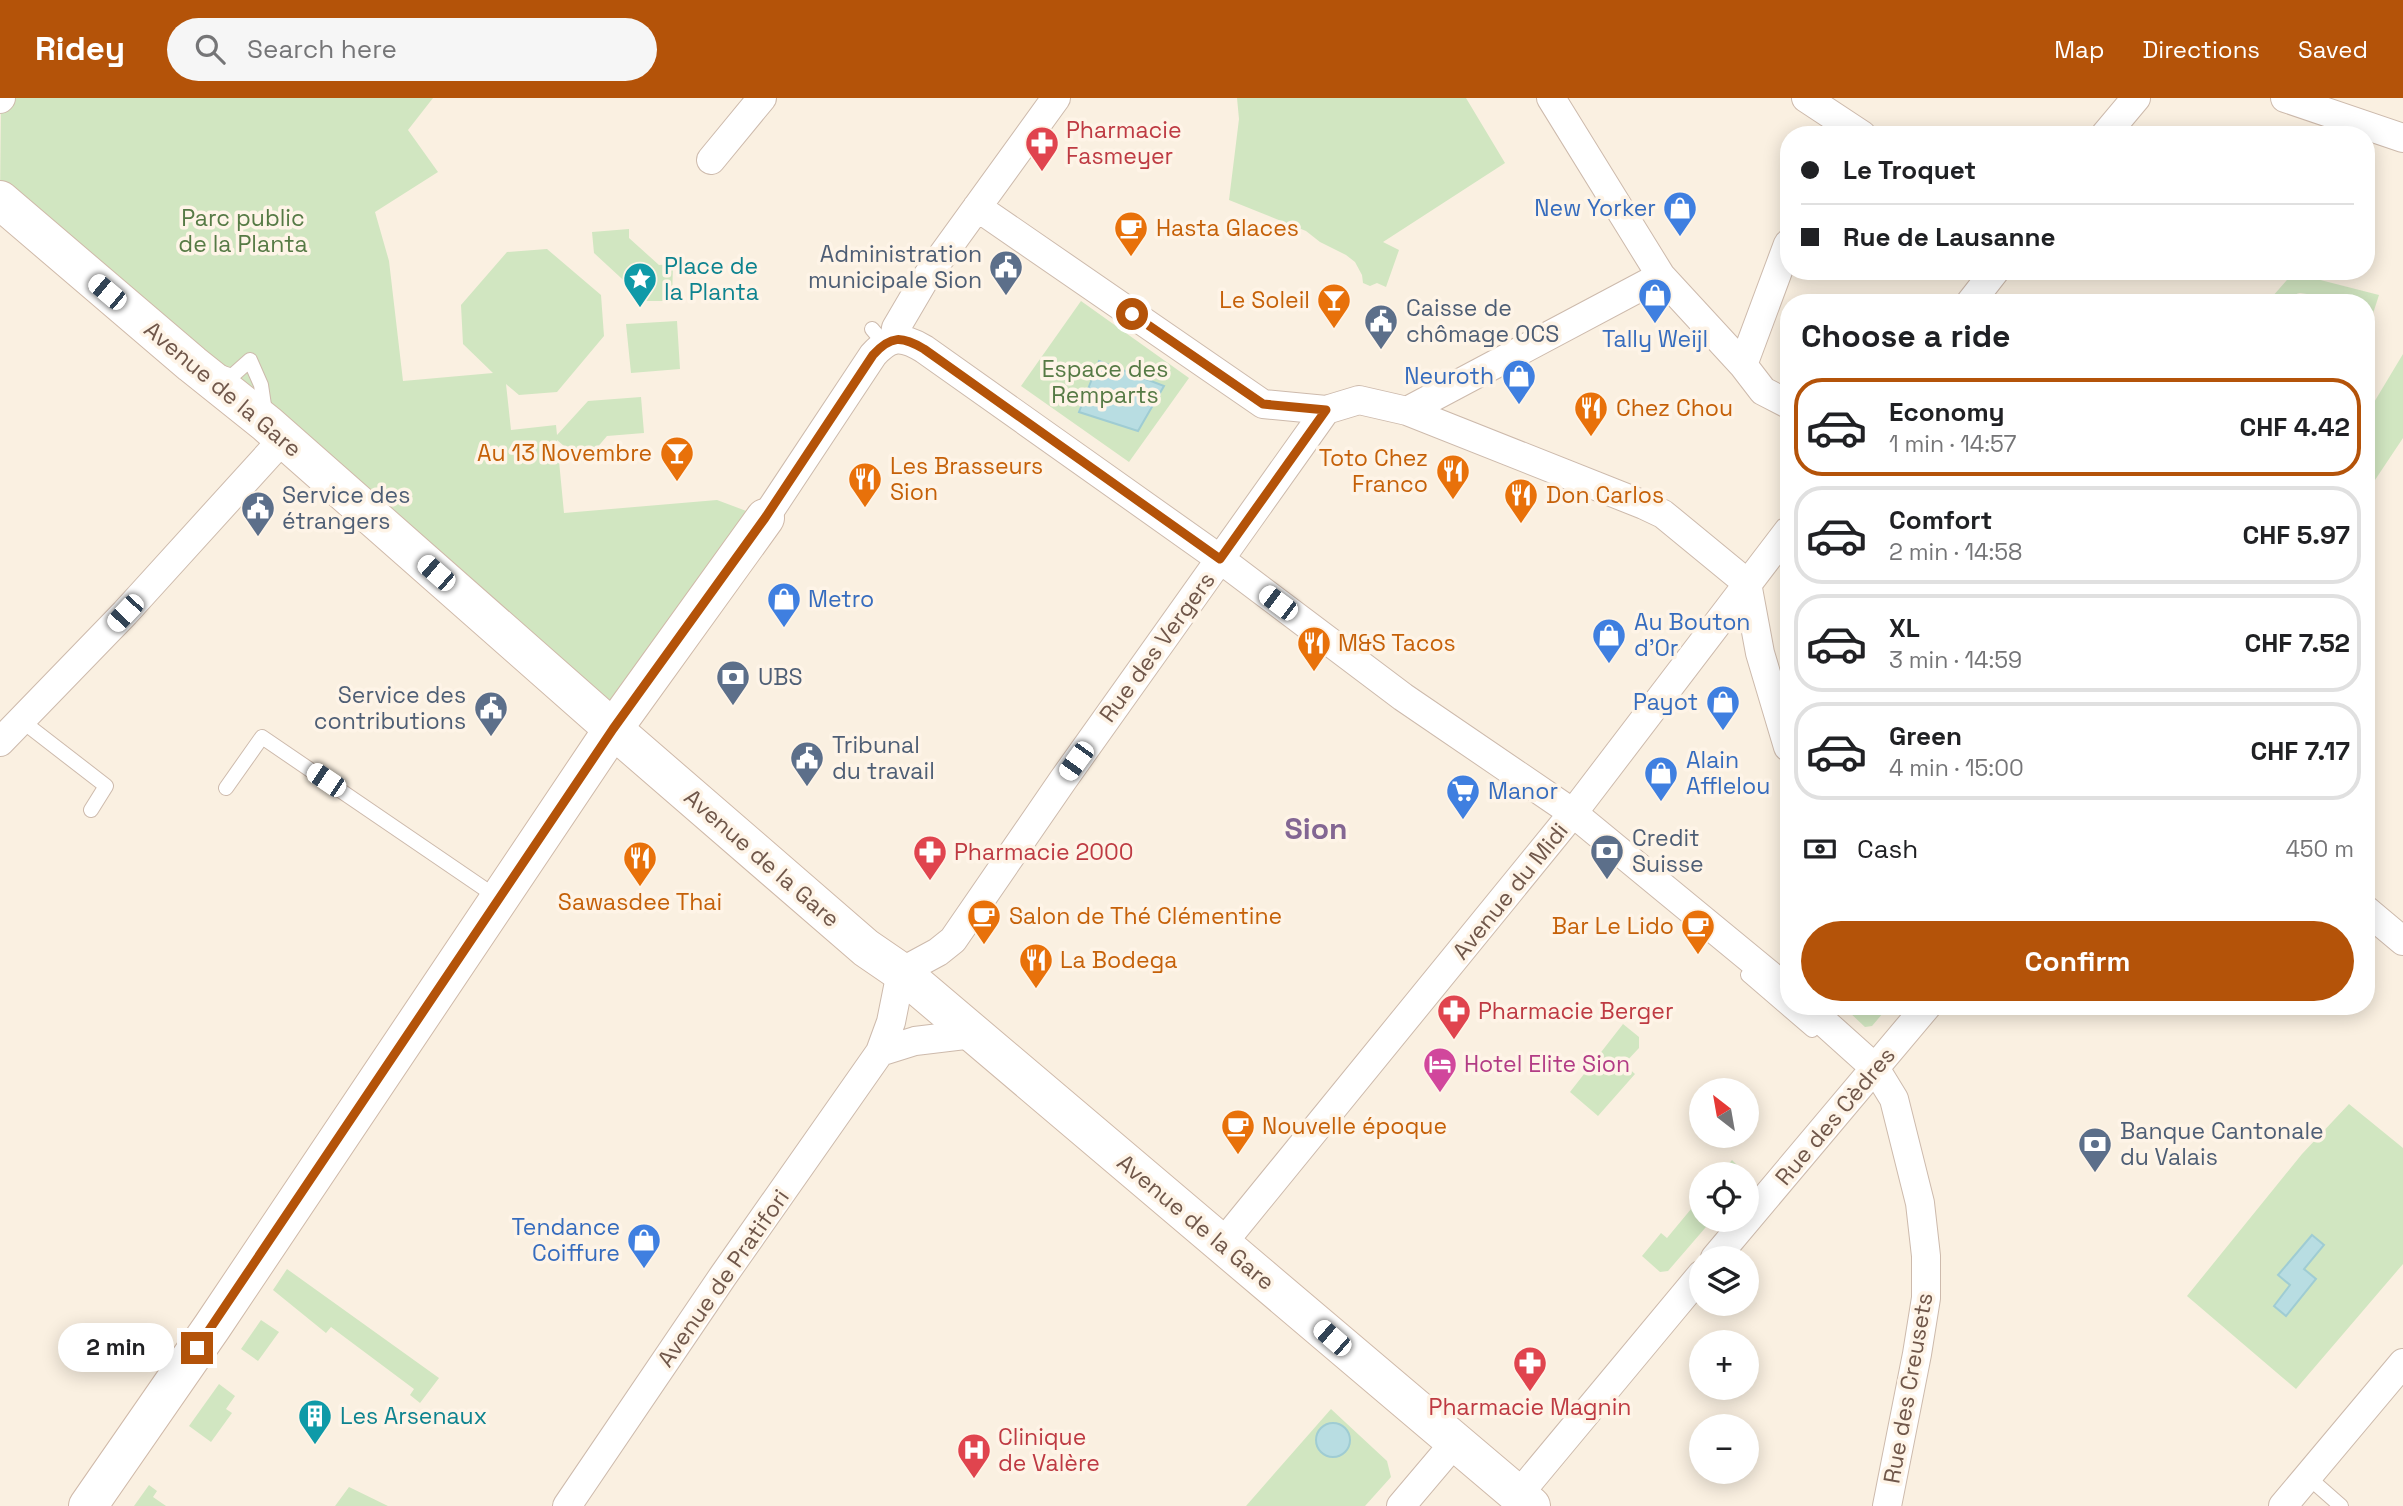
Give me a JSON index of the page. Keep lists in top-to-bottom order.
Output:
{
  "streets": {
    "street": [
      "Avenue de la Gare",
      "Rue des Vergers",
      "Avenue du Midi",
      "Rue des Cèdres",
      "Avenue de Pratifori",
      "Rue des Creusets"
    ]
  },
  "crossings": [
    ["Avenue de la Gare", "Rue des Vergers"],
    ["Avenue de la Gare", "Avenue du Midi"],
    ["Avenue de la Gare", "Avenue de Pratifori"],
    ["Rue des Vergers", "Avenue de Pratifori"],
    ["Rue des Cèdres", "Rue des Creusets"]
  ],
  "districts": ["Sion"],
  "parks": ["Parc public de la Planta", "Espace des Remparts"],
  "places": {
    "pharmacy": [
      "Pharmacie Fasmeyer",
      "Pharmacie 2000",
      "Pharmacie Berger",
      "Pharmacie Magnin"
    ],
    "shop": [
      "New Yorker",
      "Tally Weijl",
      "Neuroth",
      "Metro",
      "Au Bouton d'Or",
      "Payot",
      "Alain Afflelou",
      "Tendance Coiffure"
    ],
    "cafe": [
      "Hasta Glaces",
      "Salon de Thé Clémentine",
      "Bar Le Lido",
      "Nouvelle époque"
    ],
    "public building": [
      "Administration municipale Sion",
      "Caisse de chômage OCS",
      "Service des étrangers",
      "Service des contributions",
      "Tribunal du travail"
    ],
    "place": ["Place de la Planta"],
    "bar": ["Le Soleil", "Au 13 Novembre"],
    "restaurant": [
      "Chez Chou",
      "Toto Chez Franco",
      "Les Brasseurs Sion",
      "Don Carlos",
      "M&S Tacos",
      "Sawasdee Thai",
      "La Bodega"
    ],
    "bank": ["UBS", "Credit Suisse", "Banque Cantonale du Valais"],
    "supermarket": ["Manor"],
    "hotel": ["Hotel Elite Sion"],
    "building": ["Les Arsenaux"],
    "hospital": ["Clinique de Valère"]
  },
  "north": "top left",
  "page": {
    "header": "Ridey",
    "search": "Search here",
    "nav": ["Map", "Directions", "Saved"],
    "banner": ["Le Troquet", "Rue de Lausanne"],
    "heading": "Choose a ride",
    "list": [
      {
        "name": "Economy",
        "note": "1 min · 14:57",
        "value": "CHF 4.42"
      },
      {
        "name": "Comfort",
        "note": "2 min · 14:58",
        "value": "CHF 5.97"
      },
      {
        "name": "XL",
        "note": "3 min · 14:59",
        "value": "CHF 7.52"
      },
      {
        "name": "Green",
        "note": "4 min · 15:00",
        "value": "CHF 7.17"
      }
    ],
    "pay": ["Cash", "450 m"],
    "buttons": "Confirm",
    "map_buttons": ["+", "−"],
    "bubble": "2 min"
  }
}
